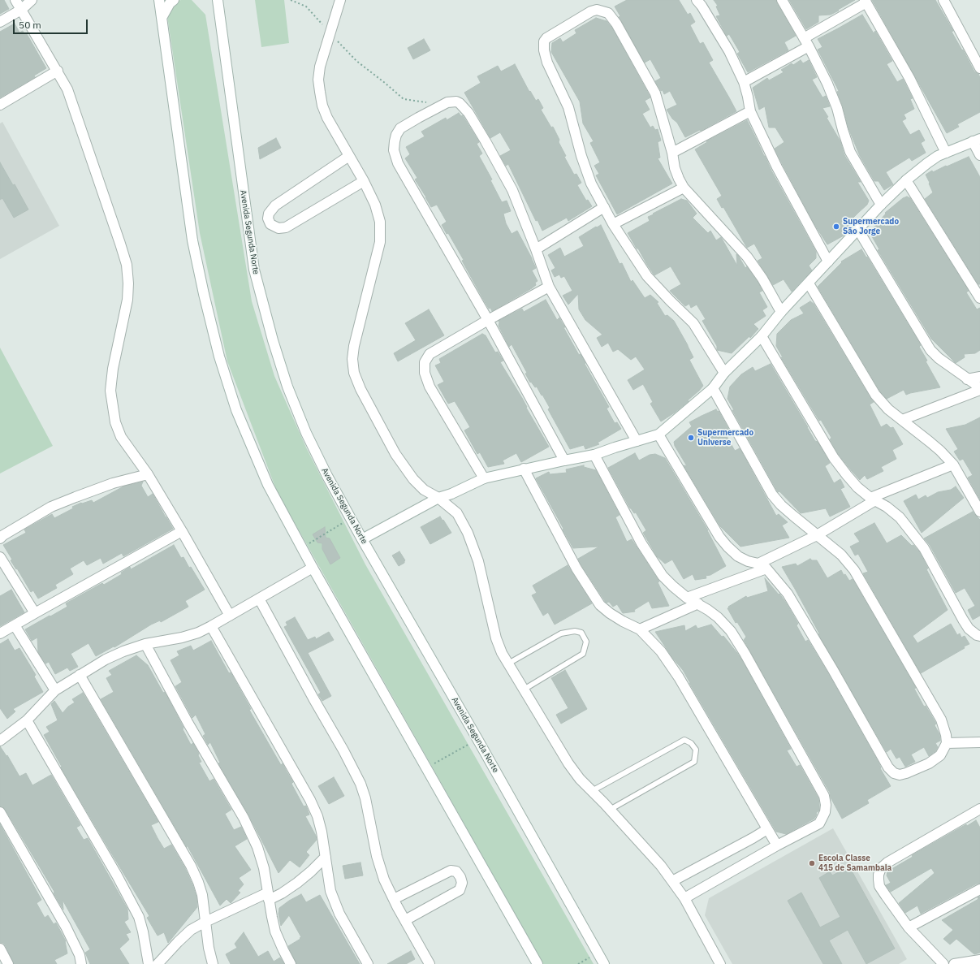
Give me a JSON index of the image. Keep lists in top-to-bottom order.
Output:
{
  "streets": {
    "street": ["Avenida Segunda Norte"]
  },
  "places": ["Supermercado São Jorge", "Supermercado Universe", "Escola Classe 415 de Samambaia"],
  "scale_bar": "50 m"
}
